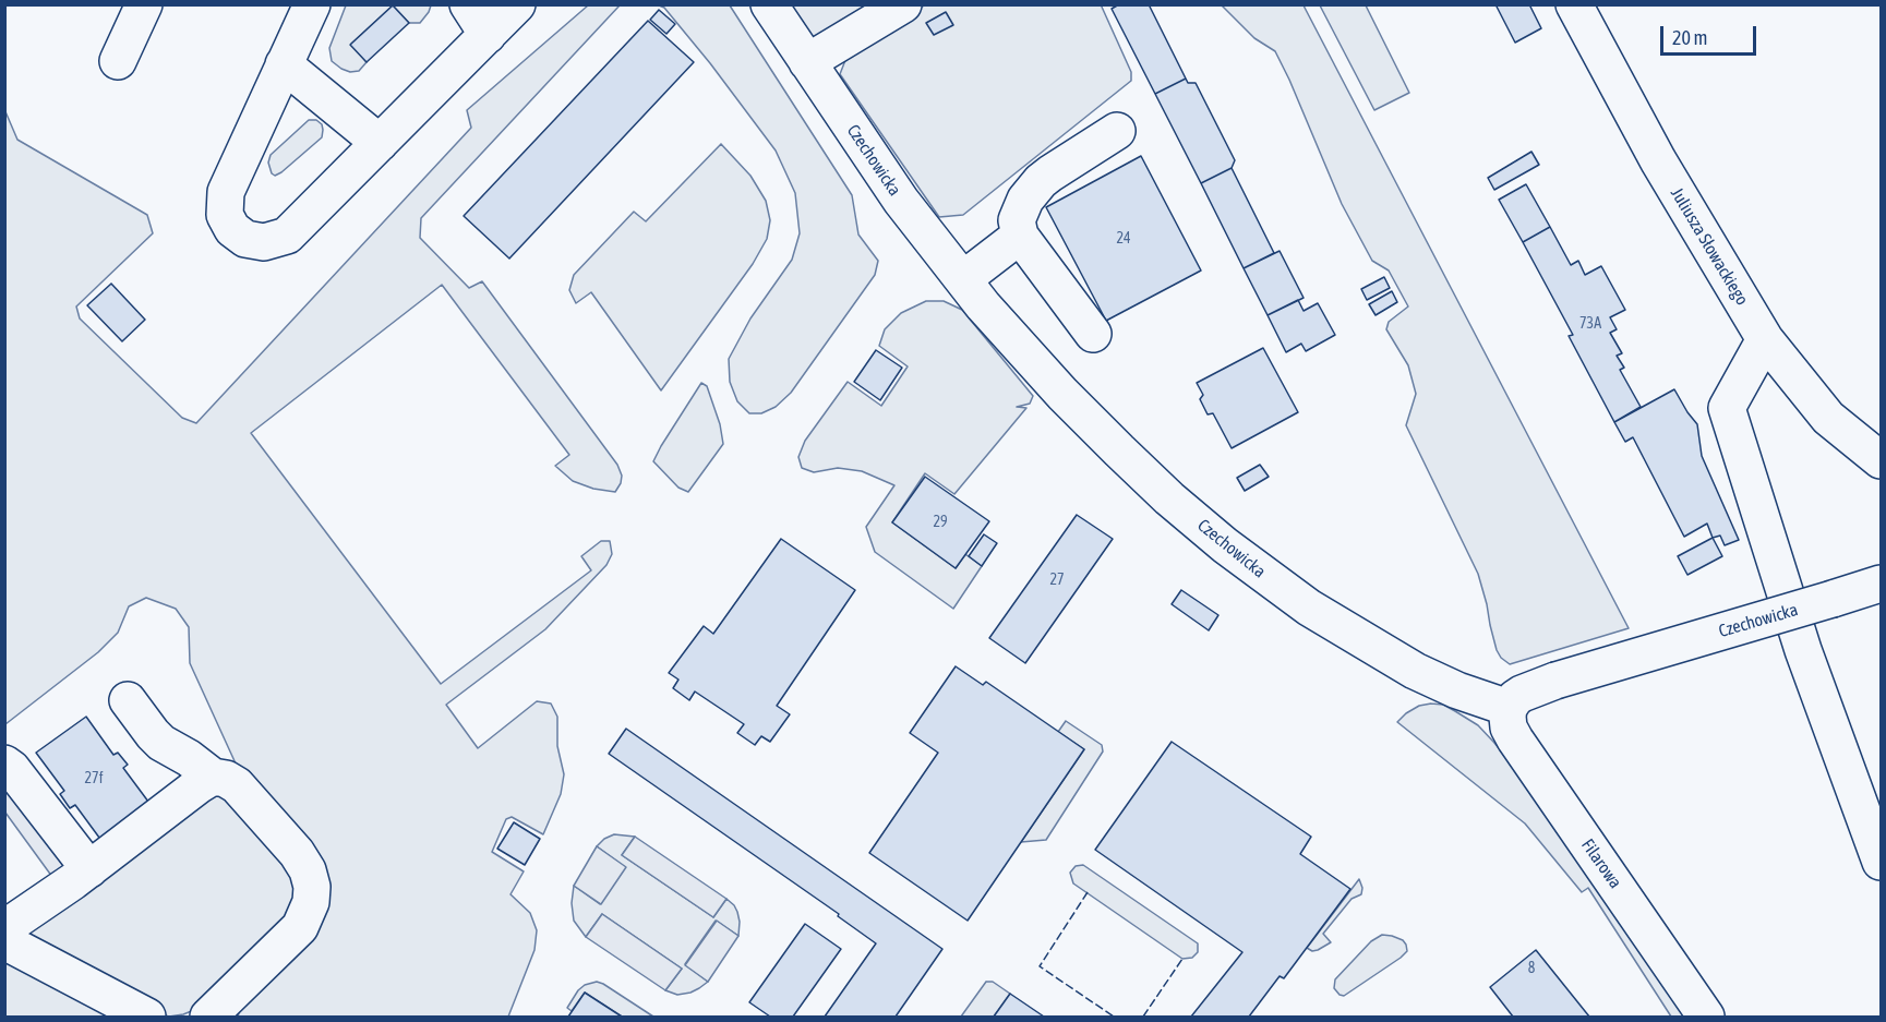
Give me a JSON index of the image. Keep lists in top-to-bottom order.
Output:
{
  "streets": {
    "street": ["Czechowicka", "Juliusza Słowackiego", "Filarowa"]
  },
  "crossings": [
    ["Czechowicka", "Filarowa"]
  ],
  "house_numbers": [
    "24",
    "73A",
    "29",
    "27",
    "27f",
    "8"
  ],
  "scale_bar": "20 m"
}
